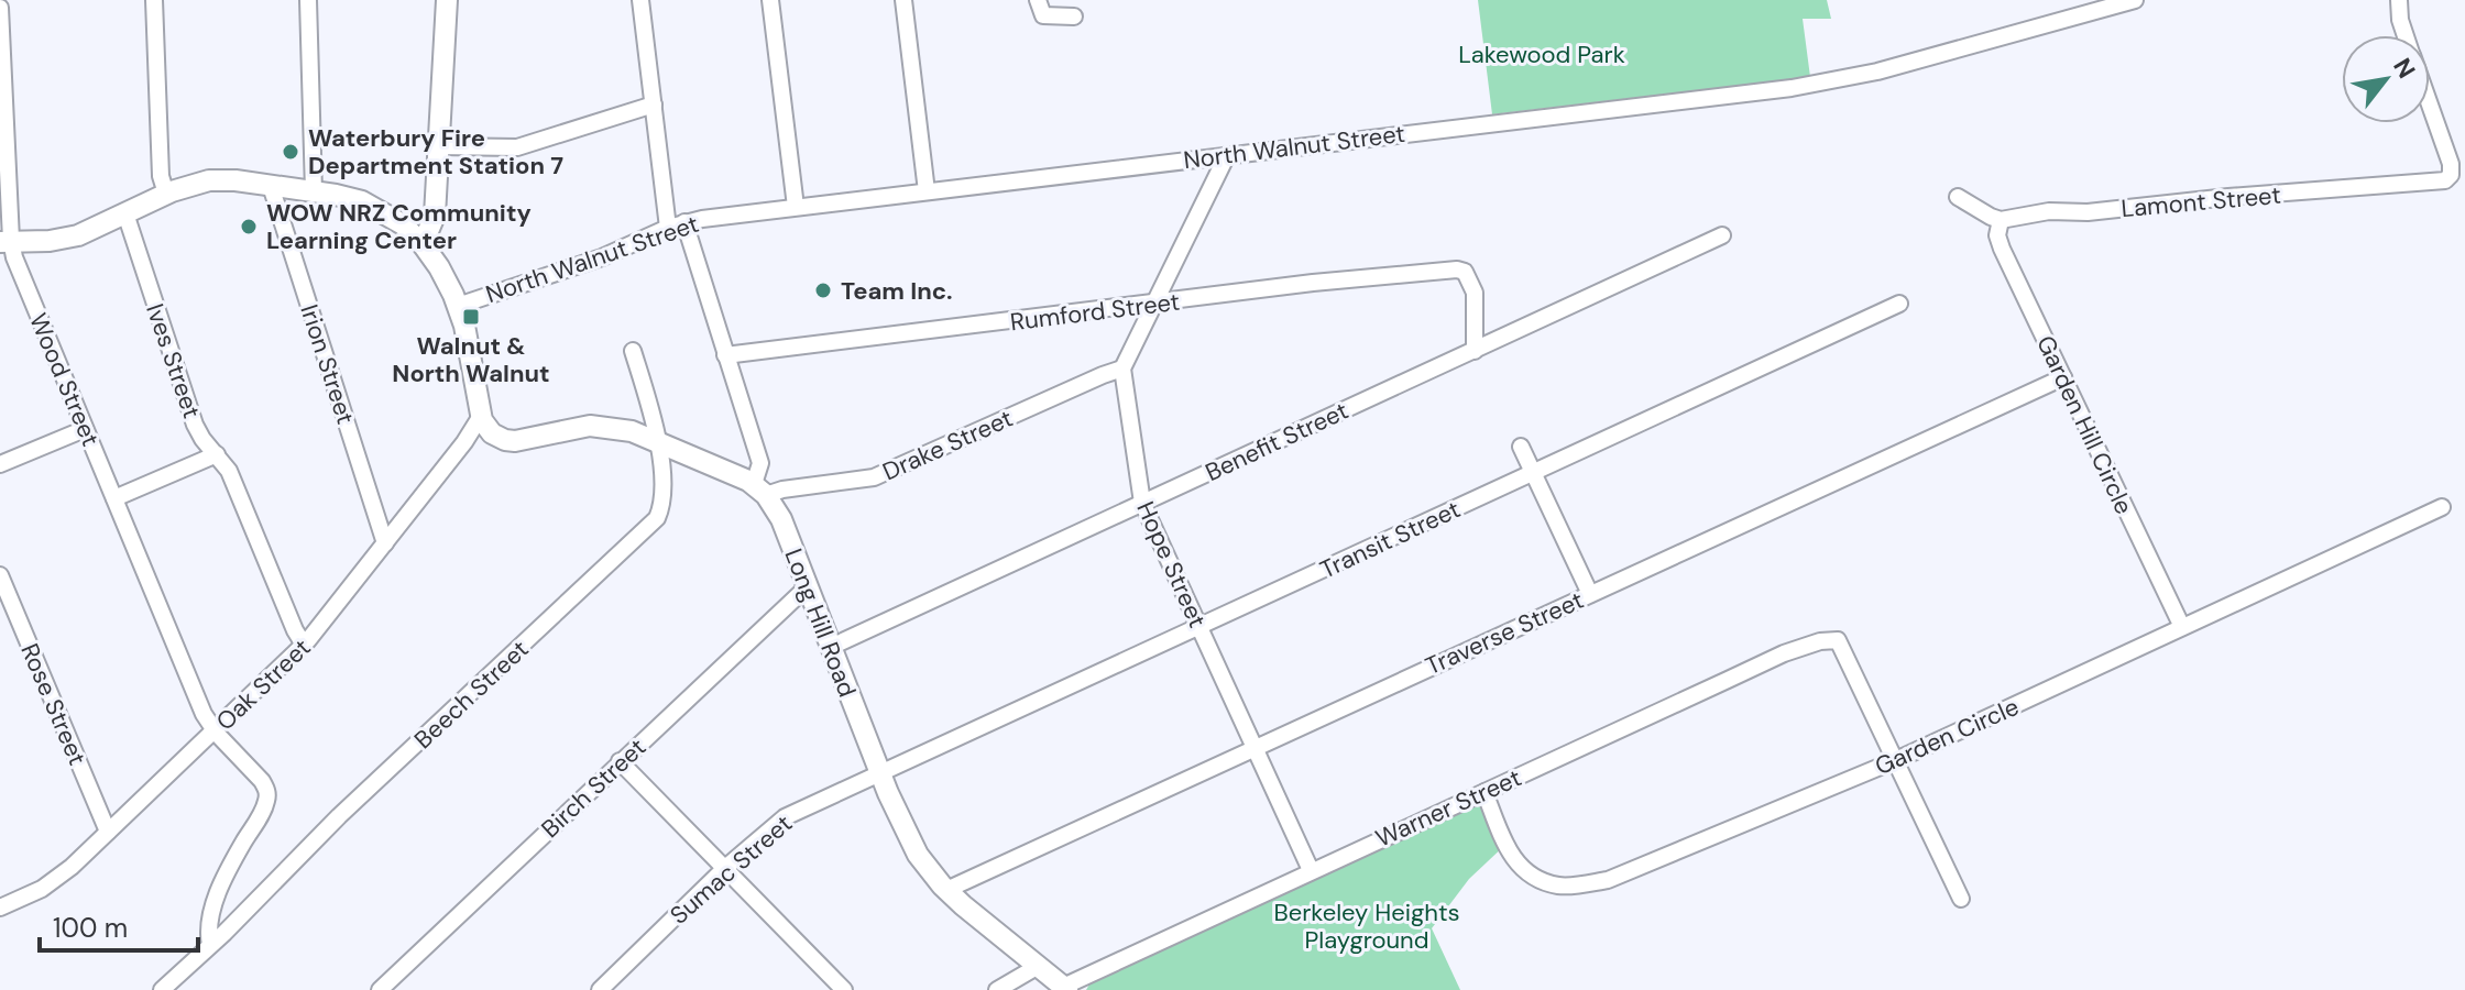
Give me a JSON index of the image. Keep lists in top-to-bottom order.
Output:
{
  "streets": {
    "main road": ["Long Hill Road"],
    "street": [
      "North Walnut Street",
      "Lamont Street",
      "Rumford Street",
      "Ives Street",
      "Irion Street",
      "Wood Street",
      "Garden Hill Circle",
      "Benefit Street",
      "Drake Street",
      "Transit Street",
      "Hope Street",
      "Traverse Street",
      "Oak Street",
      "Beech Street",
      "Rose Street",
      "Garden Circle",
      "Birch Street",
      "Warner Street",
      "Sumac Street"
    ]
  },
  "crossings": [
    ["Lamont Street", "Garden Hill Circle"],
    ["Rumford Street", "Benefit Street"],
    ["Ives Street", "Oak Street"],
    ["Irion Street", "Oak Street"],
    ["Wood Street", "Oak Street"],
    ["Wood Street", "Beech Street"],
    ["Garden Hill Circle", "Traverse Street"],
    ["Garden Hill Circle", "Garden Circle"],
    ["Benefit Street", "Hope Street"],
    ["Benefit Street", "Long Hill Road"],
    ["Drake Street", "Hope Street"],
    ["Drake Street", "Long Hill Road"],
    ["Transit Street", "Hope Street"],
    ["Transit Street", "Long Hill Road"],
    ["Transit Street", "Sumac Street"],
    ["Hope Street", "Traverse Street"],
    ["Hope Street", "Warner Street"],
    ["Long Hill Road", "Traverse Street"],
    ["Long Hill Road", "Birch Street"],
    ["Long Hill Road", "Warner Street"],
    ["Long Hill Road", "Sumac Street"],
    ["Oak Street", "Rose Street"],
    ["Garden Circle", "Warner Street"]
  ],
  "parks": ["Lakewood Park", "Berkeley Heights Playground"],
  "places": {
    "other": ["Waterbury Fire Department Station 7", "WOW NRZ Community Learning Center", "Team Inc."],
    "transit": ["Walnut & North Walnut"]
  },
  "scale_bar": "100 m",
  "north": "top right"
}
